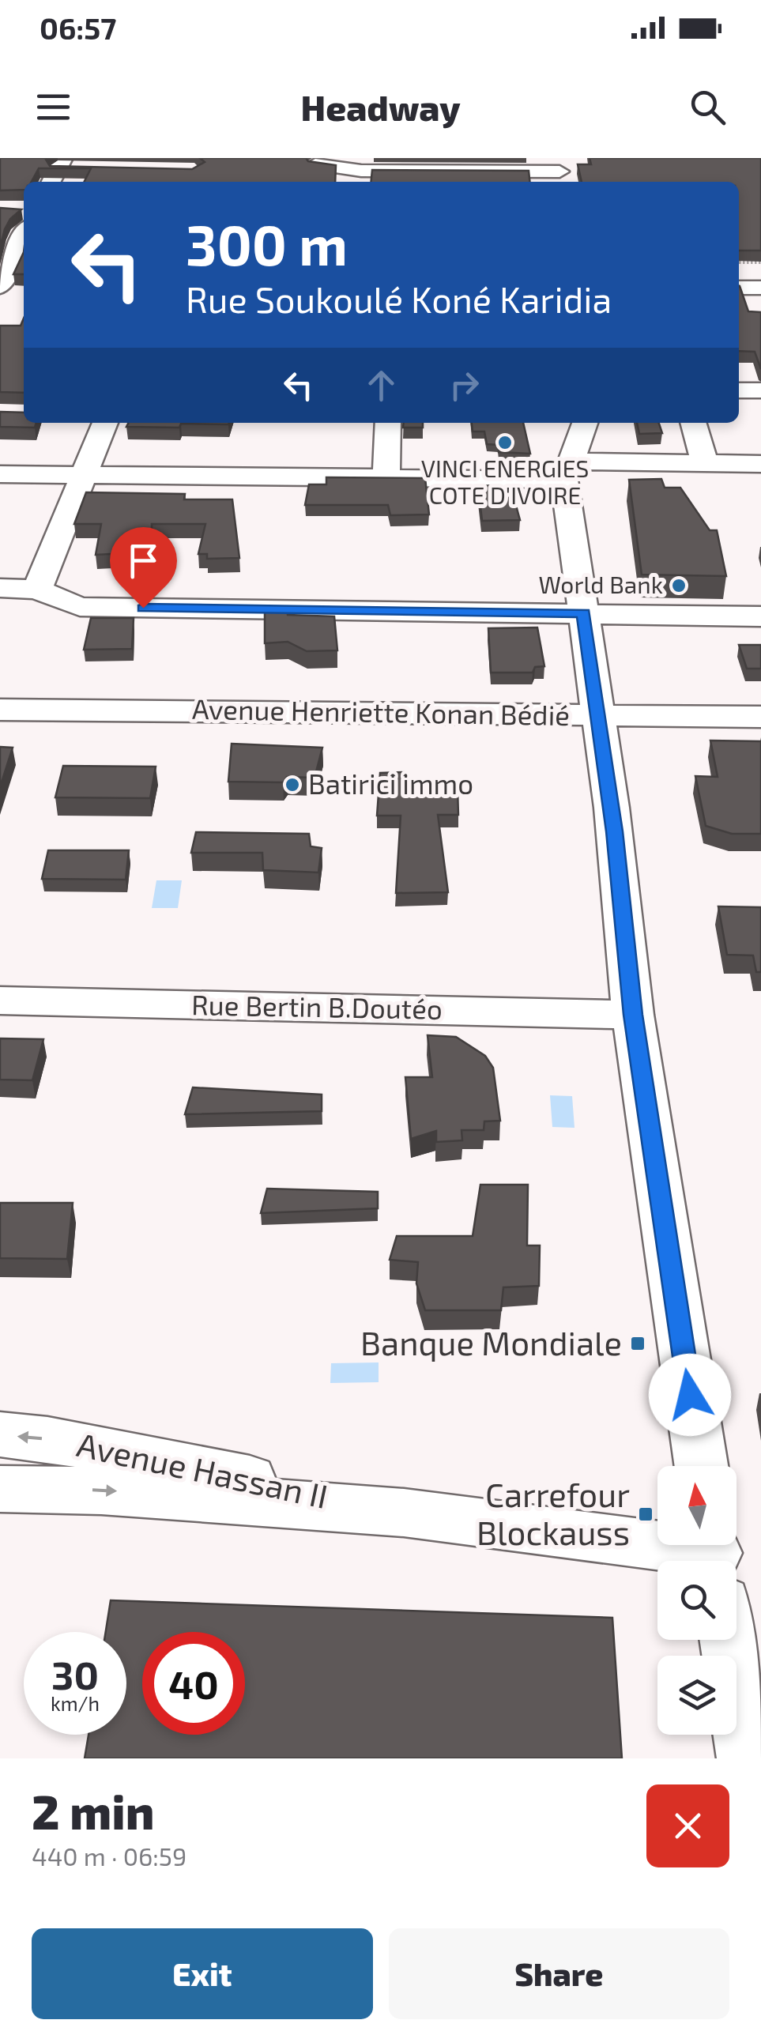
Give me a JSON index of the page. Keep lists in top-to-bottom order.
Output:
{
  "streets": {
    "street": ["Avenue Henriette Konan Bédié", "Rue Bertin B.Doutéo", "Avenue Hassan II"]
  },
  "places": {
    "other": ["VINCI ENERGIES COTE D'IVOIRE", "World Bank", "Batirici immo"],
    "transit": ["Banque Mondiale", "Carrefour Blockauss"]
  },
  "north": "top",
  "page": {
    "status": "06:57",
    "header": "Headway",
    "turn": ["300 m", "Rue Soukoulé Koné Karidia"],
    "speed": "30 km/h",
    "limit": "40",
    "heading": ["2 min", "440 m · 06:59"],
    "buttons": ["Exit", "Share"]
  }
}
